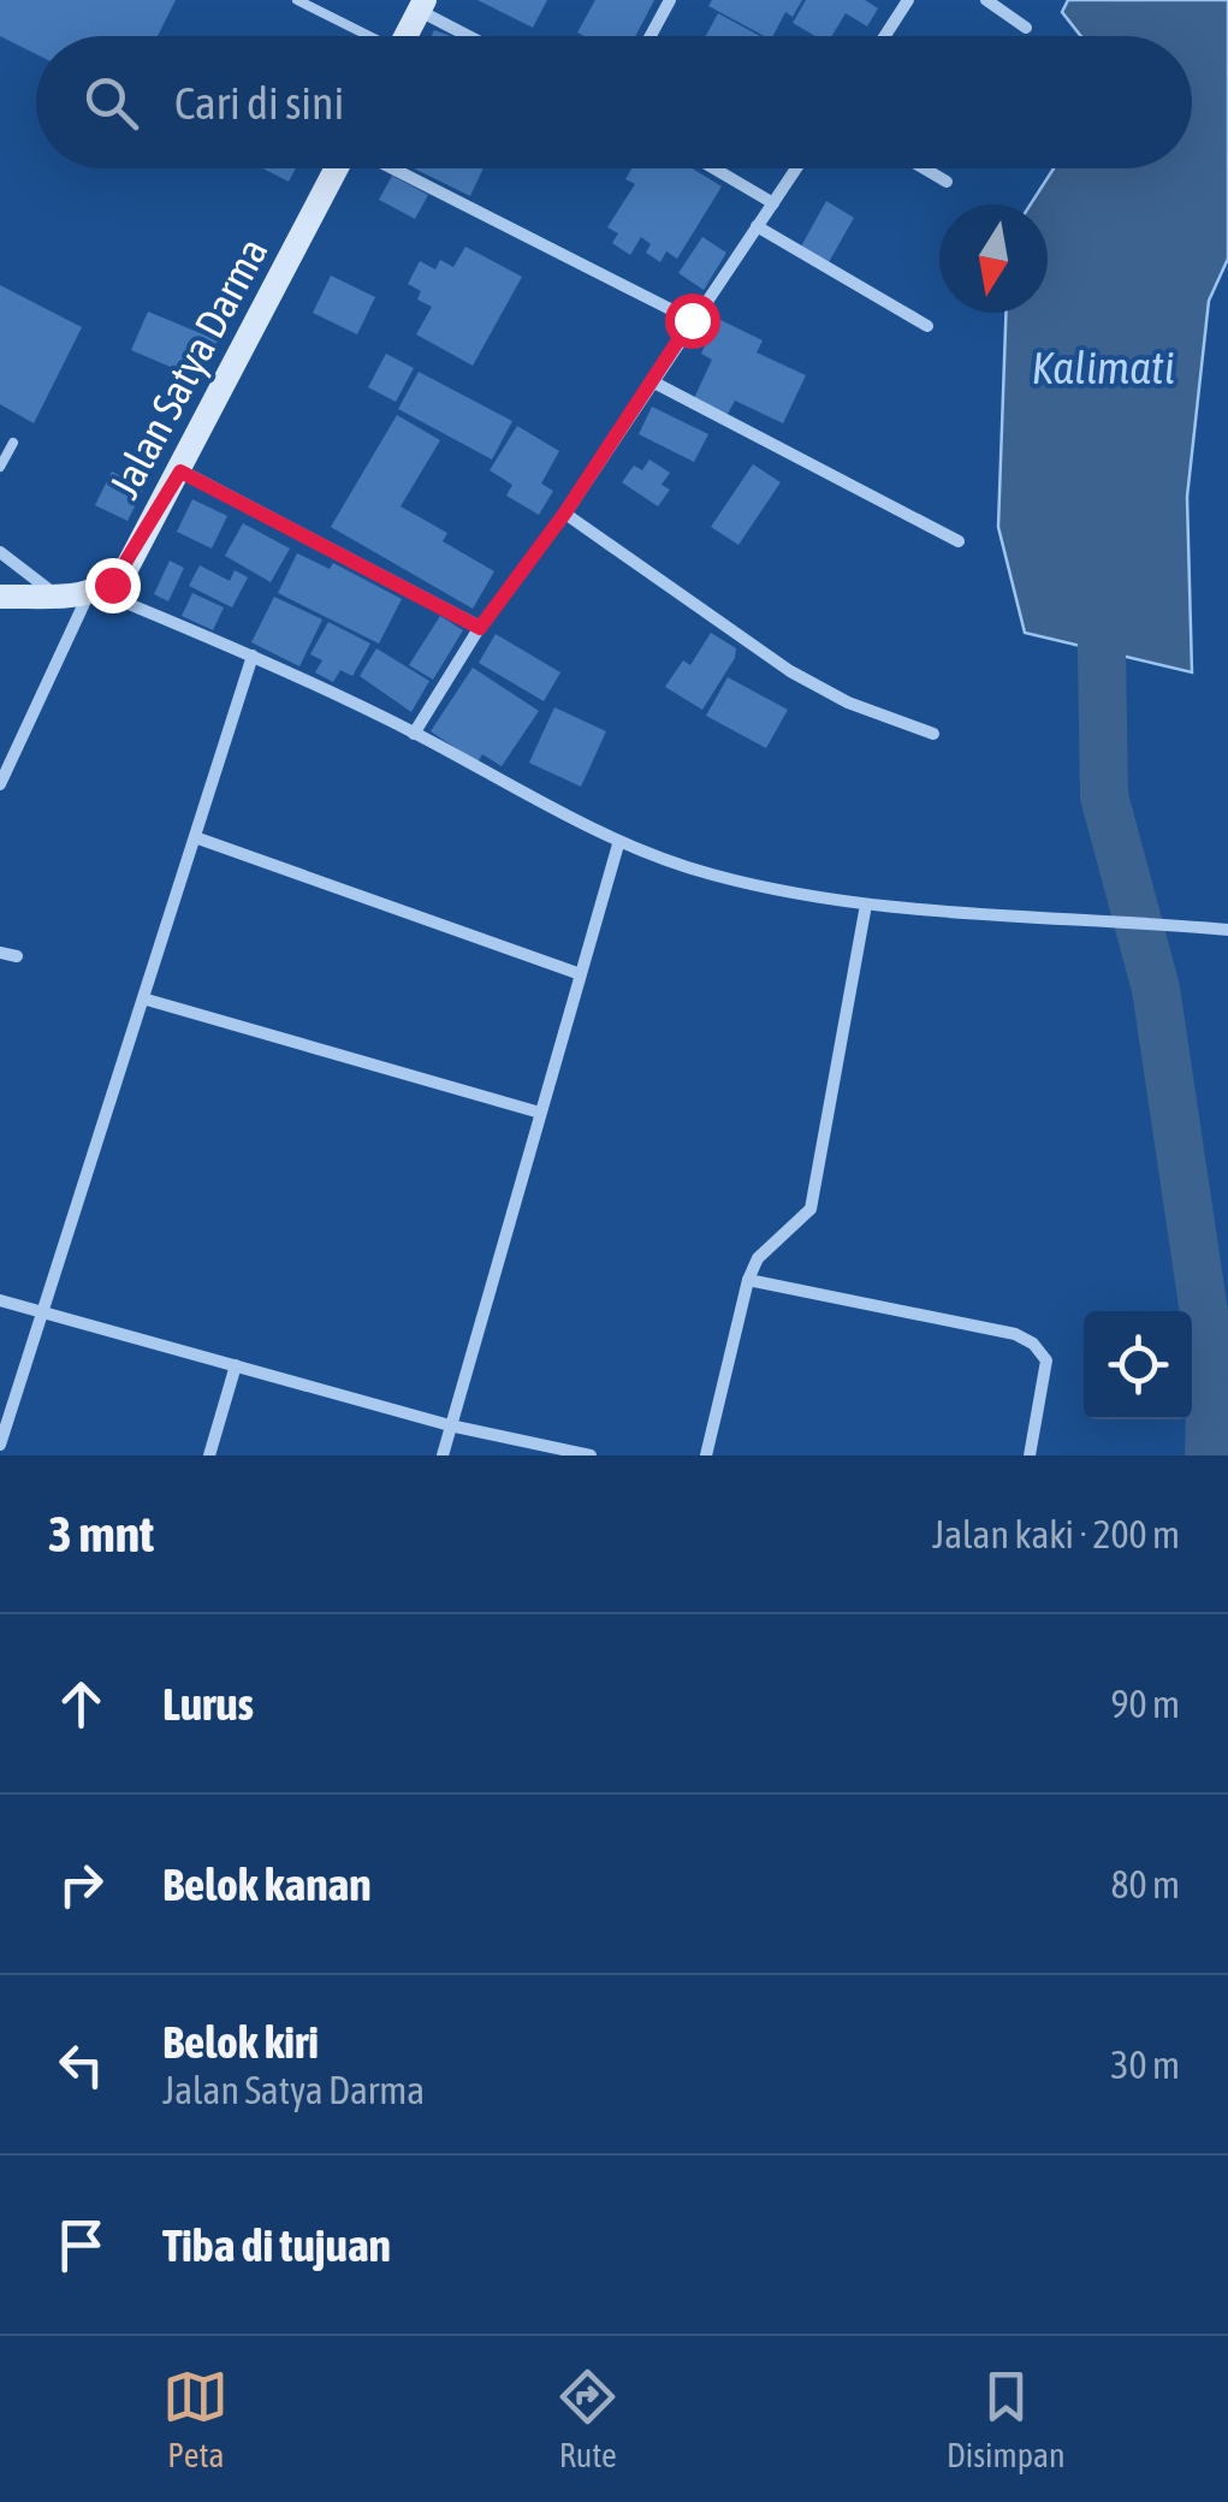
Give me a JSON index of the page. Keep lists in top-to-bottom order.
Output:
{
  "streets": {
    "main road": ["Jalan Satya Darma"]
  },
  "water": ["Kalimati"],
  "north": "bottom",
  "page": {
    "search": "Cari di sini",
    "heading": ["3 mnt", "Jalan kaki · 200 m"],
    "list": [
      ["Lurus", "90 m"],
      ["Belok kanan", "80 m"],
      ["Belok kiri", "Jalan Satya Darma", "30 m"],
      "Tiba di tujuan"
    ],
    "nav": ["Peta", "Rute", "Disimpan"]
  }
}
